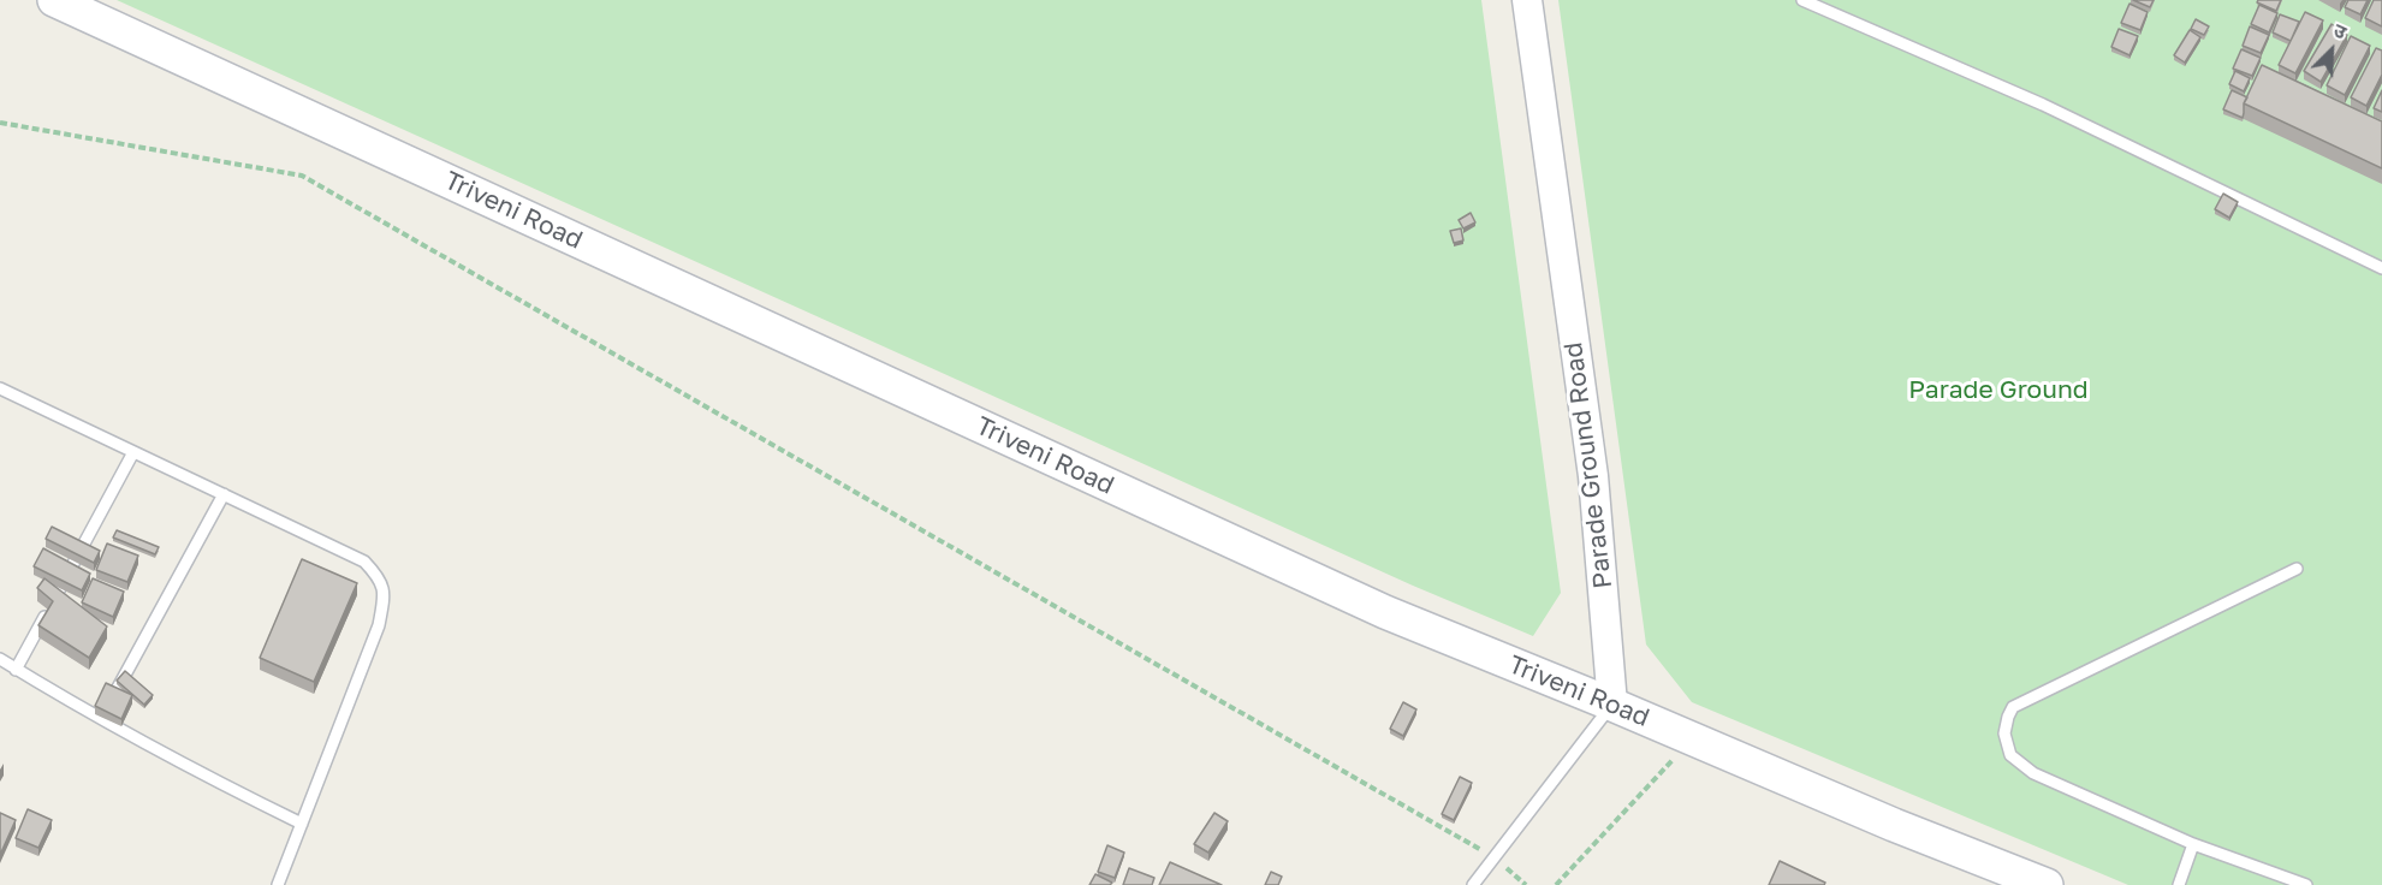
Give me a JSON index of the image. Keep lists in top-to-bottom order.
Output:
{
  "streets": {
    "main road": ["Triveni Road"],
    "street": ["Parade Ground Road"]
  },
  "crossings": [
    ["Triveni Road", "Parade Ground Road"]
  ],
  "parks": ["Parade Ground"],
  "north": "top right"
}
